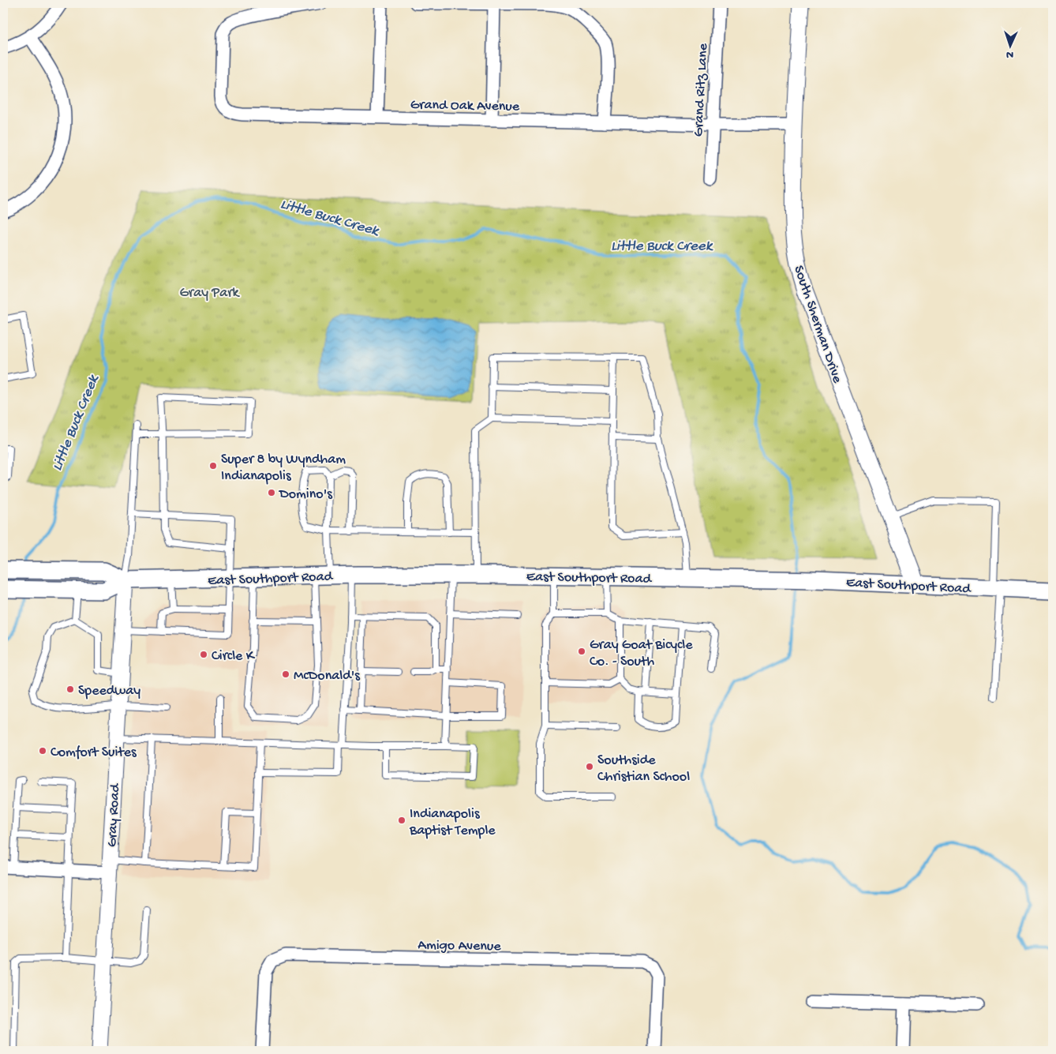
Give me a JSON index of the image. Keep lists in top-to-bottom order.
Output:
{
  "streets": {
    "main road": ["East Southport Road"],
    "street": [
      "Grand Ritz Lane",
      "Grand Oak Avenue",
      "South Sherman Drive",
      "Gray Road",
      "Amigo Avenue"
    ]
  },
  "crossings": [
    ["Grand Ritz Lane", "Grand Oak Avenue"],
    ["Grand Oak Avenue", "South Sherman Drive"],
    ["South Sherman Drive", "East Southport Road"],
    ["East Southport Road", "Gray Road"]
  ],
  "water": ["Little Buck Creek"],
  "parks": ["Gray Park"],
  "places": [
    "Super 8 by Wyndham Indianapolis",
    "Domino's",
    "Gray Goat Bicycle Co. - South",
    "Circle K",
    "McDonald's",
    "Speedway",
    "Comfort Suites",
    "Southside Christian School",
    "Indianapolis Baptist Temple"
  ],
  "north": "bottom"
}
